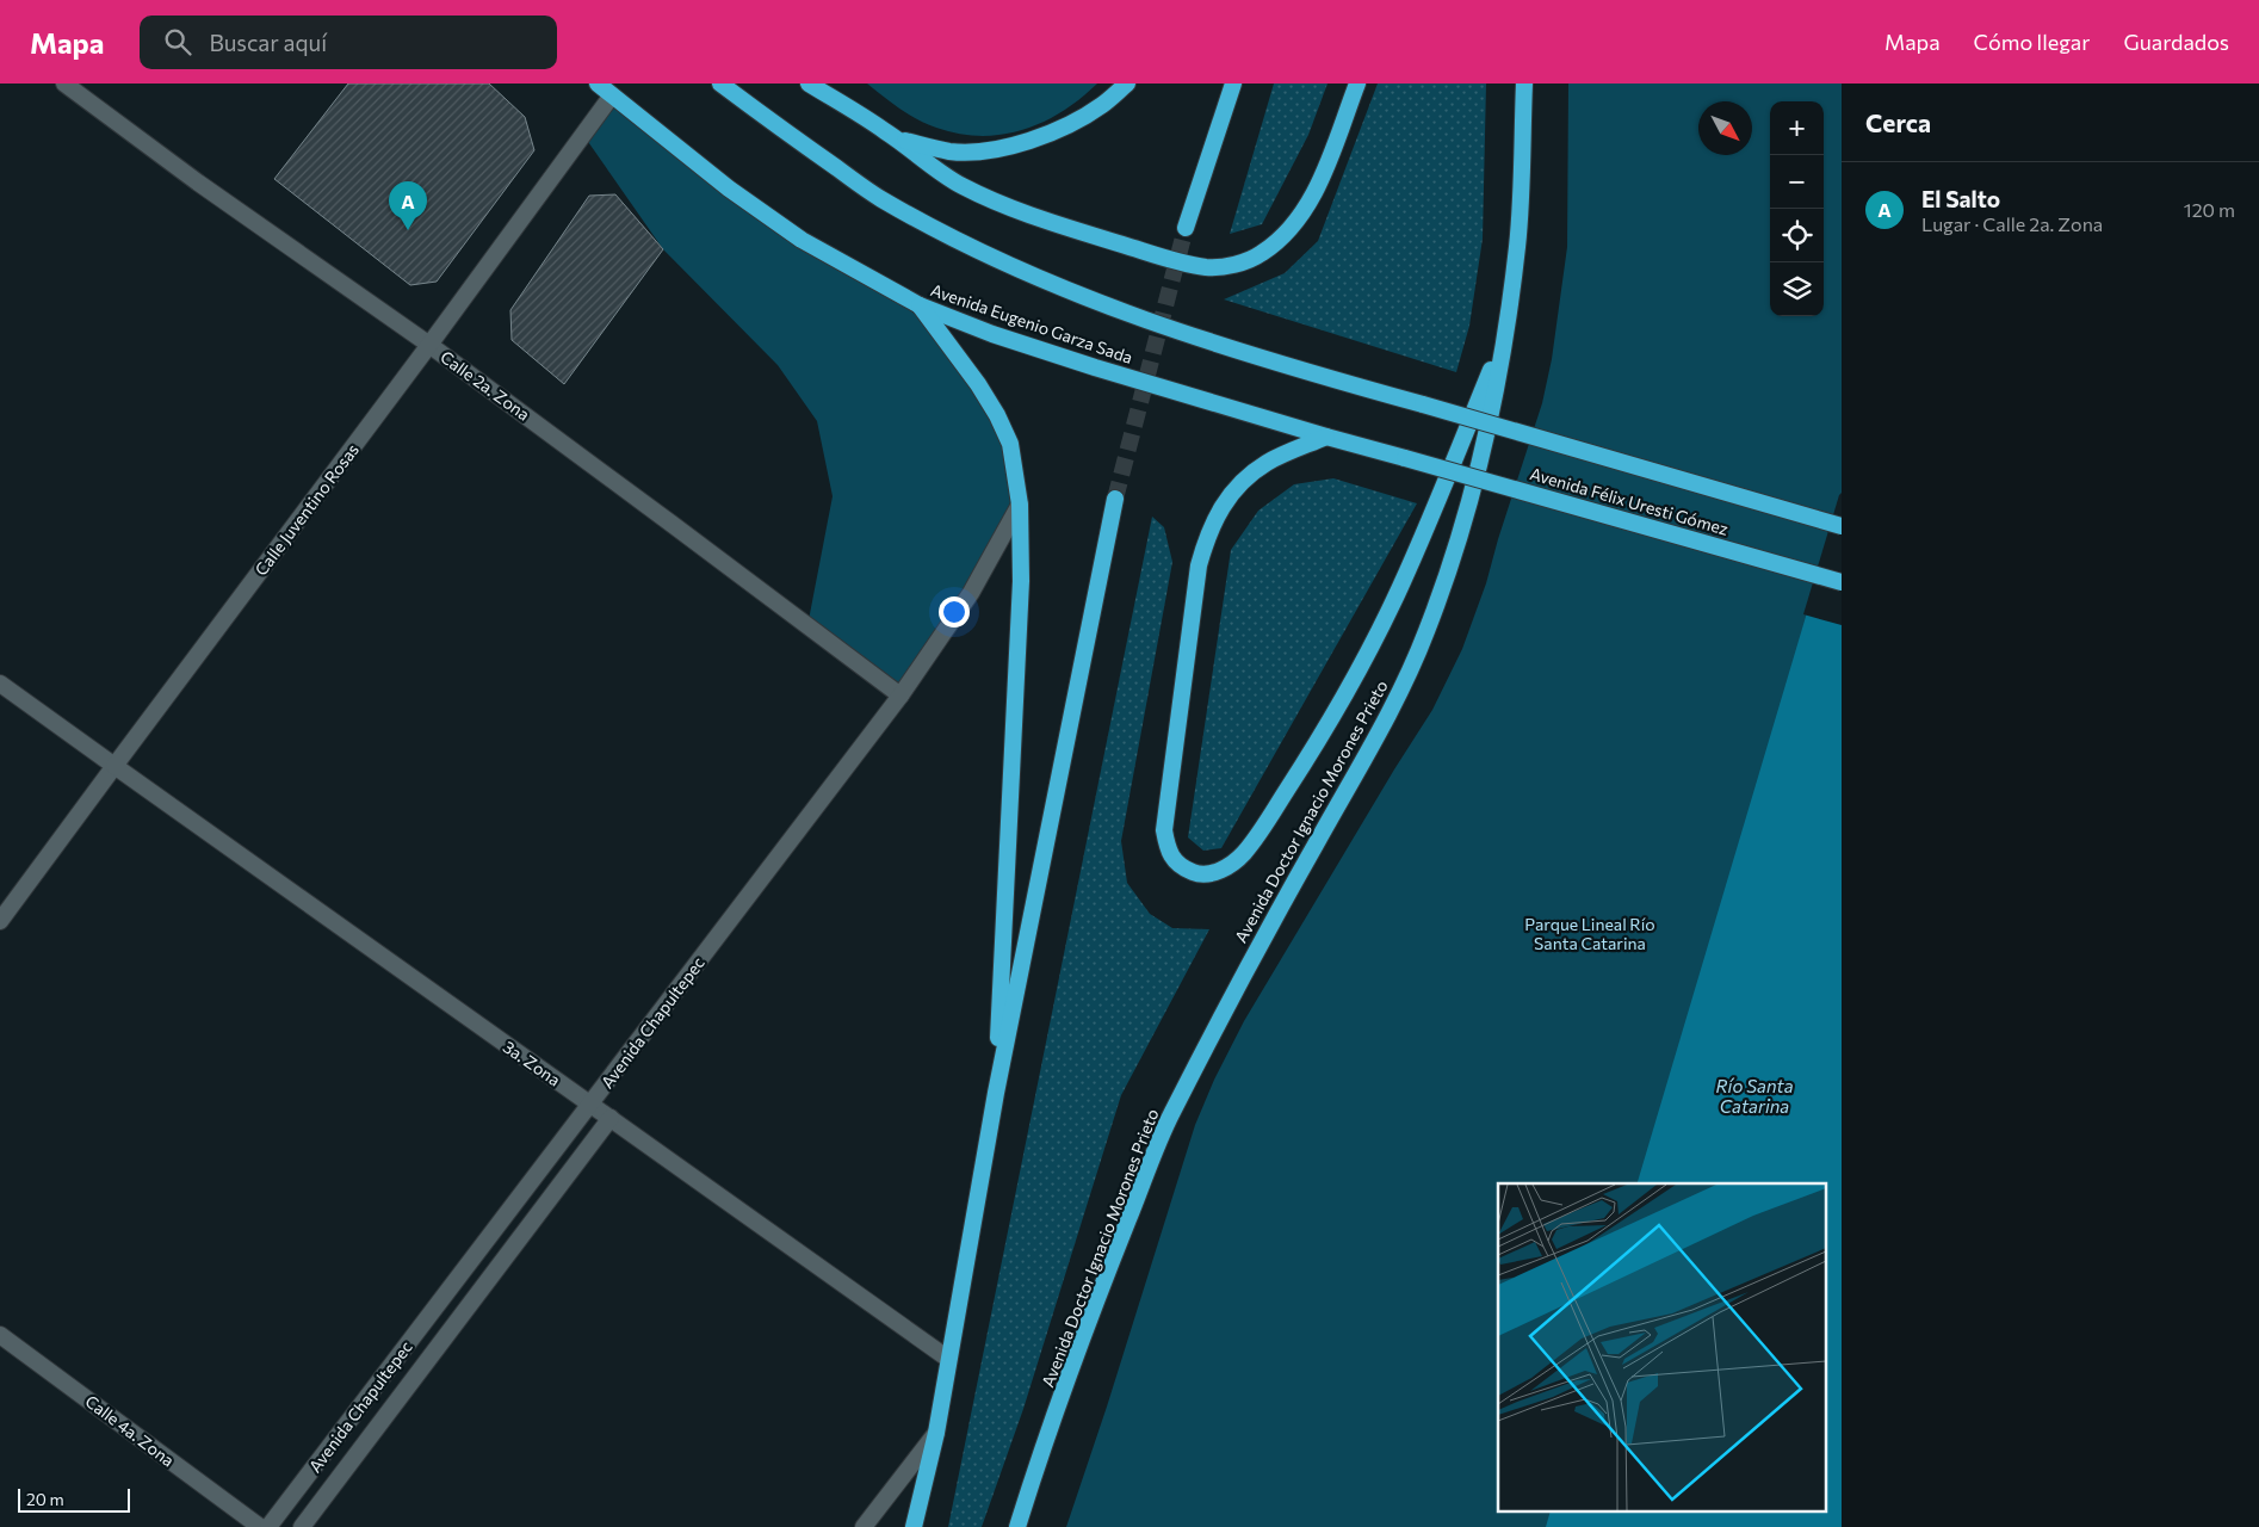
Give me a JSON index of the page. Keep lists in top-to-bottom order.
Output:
{
  "streets": {
    "highway": ["Avenida Eugenio Garza Sada", "Avenida Félix Uresti Gómez", "Avenida Doctor Ignacio Morones Prieto"],
    "main road": [
      "Calle 2a. Zona",
      "Calle Juventino Rosas",
      "Avenida Chapultepec",
      "3a. Zona",
      "Calle 4a. Zona"
    ]
  },
  "crossings": [
    ["Avenida Eugenio Garza Sada", "Avenida Félix Uresti Gómez"],
    ["Avenida Eugenio Garza Sada", "Calle Juventino Rosas"],
    ["Calle 2a. Zona", "Calle Juventino Rosas"],
    ["Calle 2a. Zona", "Avenida Chapultepec"],
    ["Calle Juventino Rosas", "3a. Zona"],
    ["Avenida Chapultepec", "3a. Zona"]
  ],
  "water": ["Río Santa Catarina"],
  "parks": ["Parque Lineal Río Santa Catarina"],
  "scale_bar": "20 m",
  "north": "bottom right",
  "page": {
    "header": "Mapa",
    "search": "Buscar aquí",
    "nav": ["Mapa", "Cómo llegar", "Guardados"],
    "heading": "Cerca",
    "map_buttons": ["+", "−"],
    "list": [
      {
        "mark": "A",
        "name": "El Salto",
        "note": "Lugar · Calle 2a. Zona",
        "value": "120 m"
      }
    ],
    "pins": "A",
    "scale": "20 m"
  }
}
